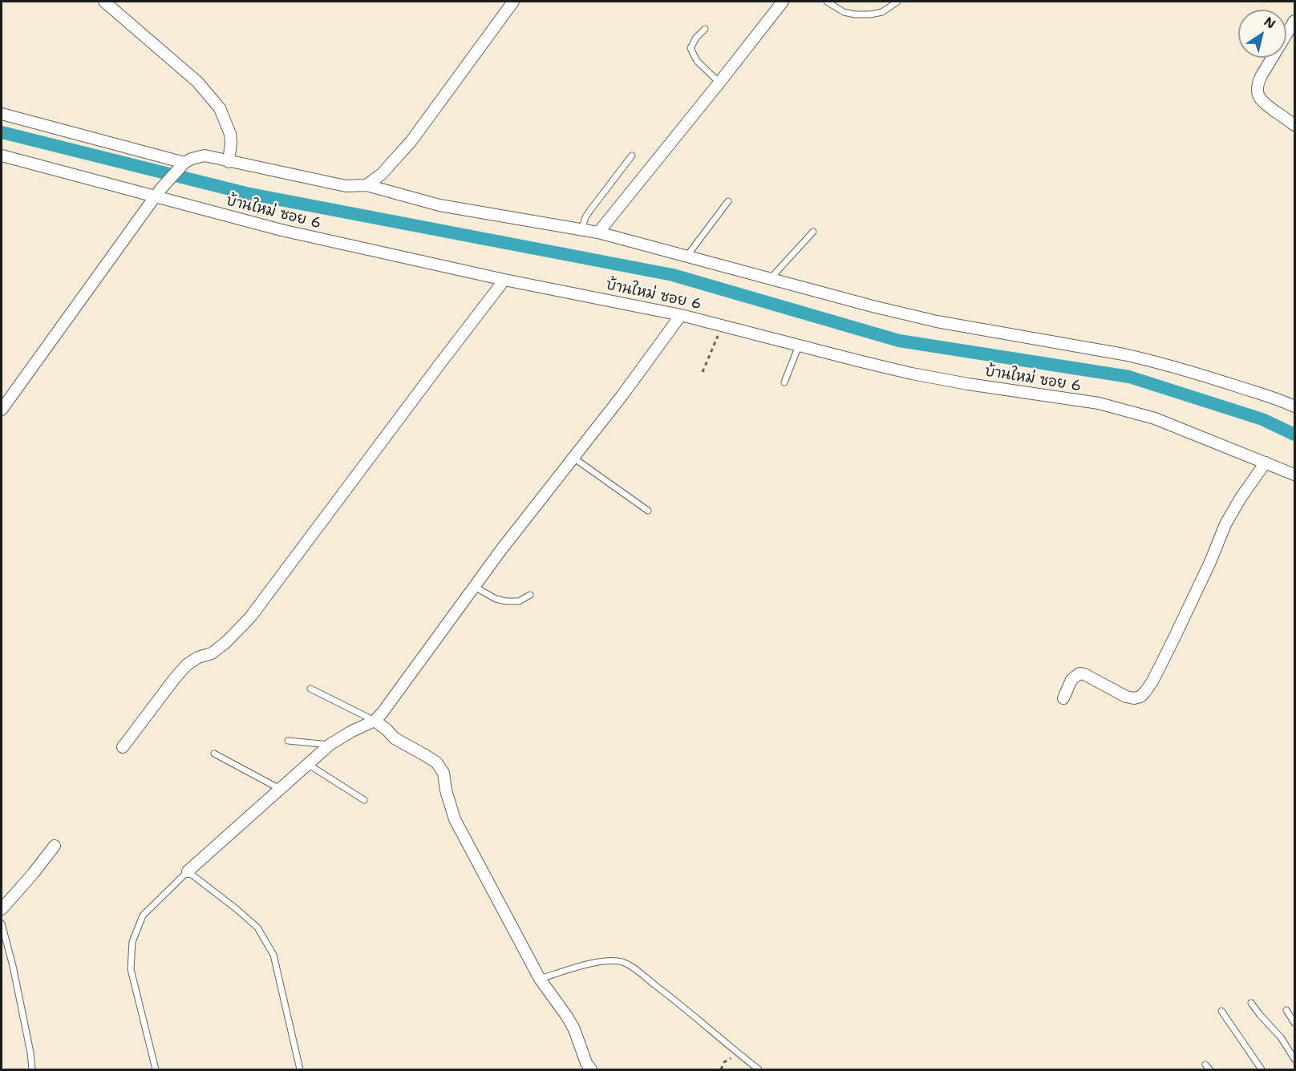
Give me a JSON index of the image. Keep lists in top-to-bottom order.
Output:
{
  "streets": {
    "street": ["บ้านใหม่ ซอย 6"]
  },
  "north": "top right"
}
